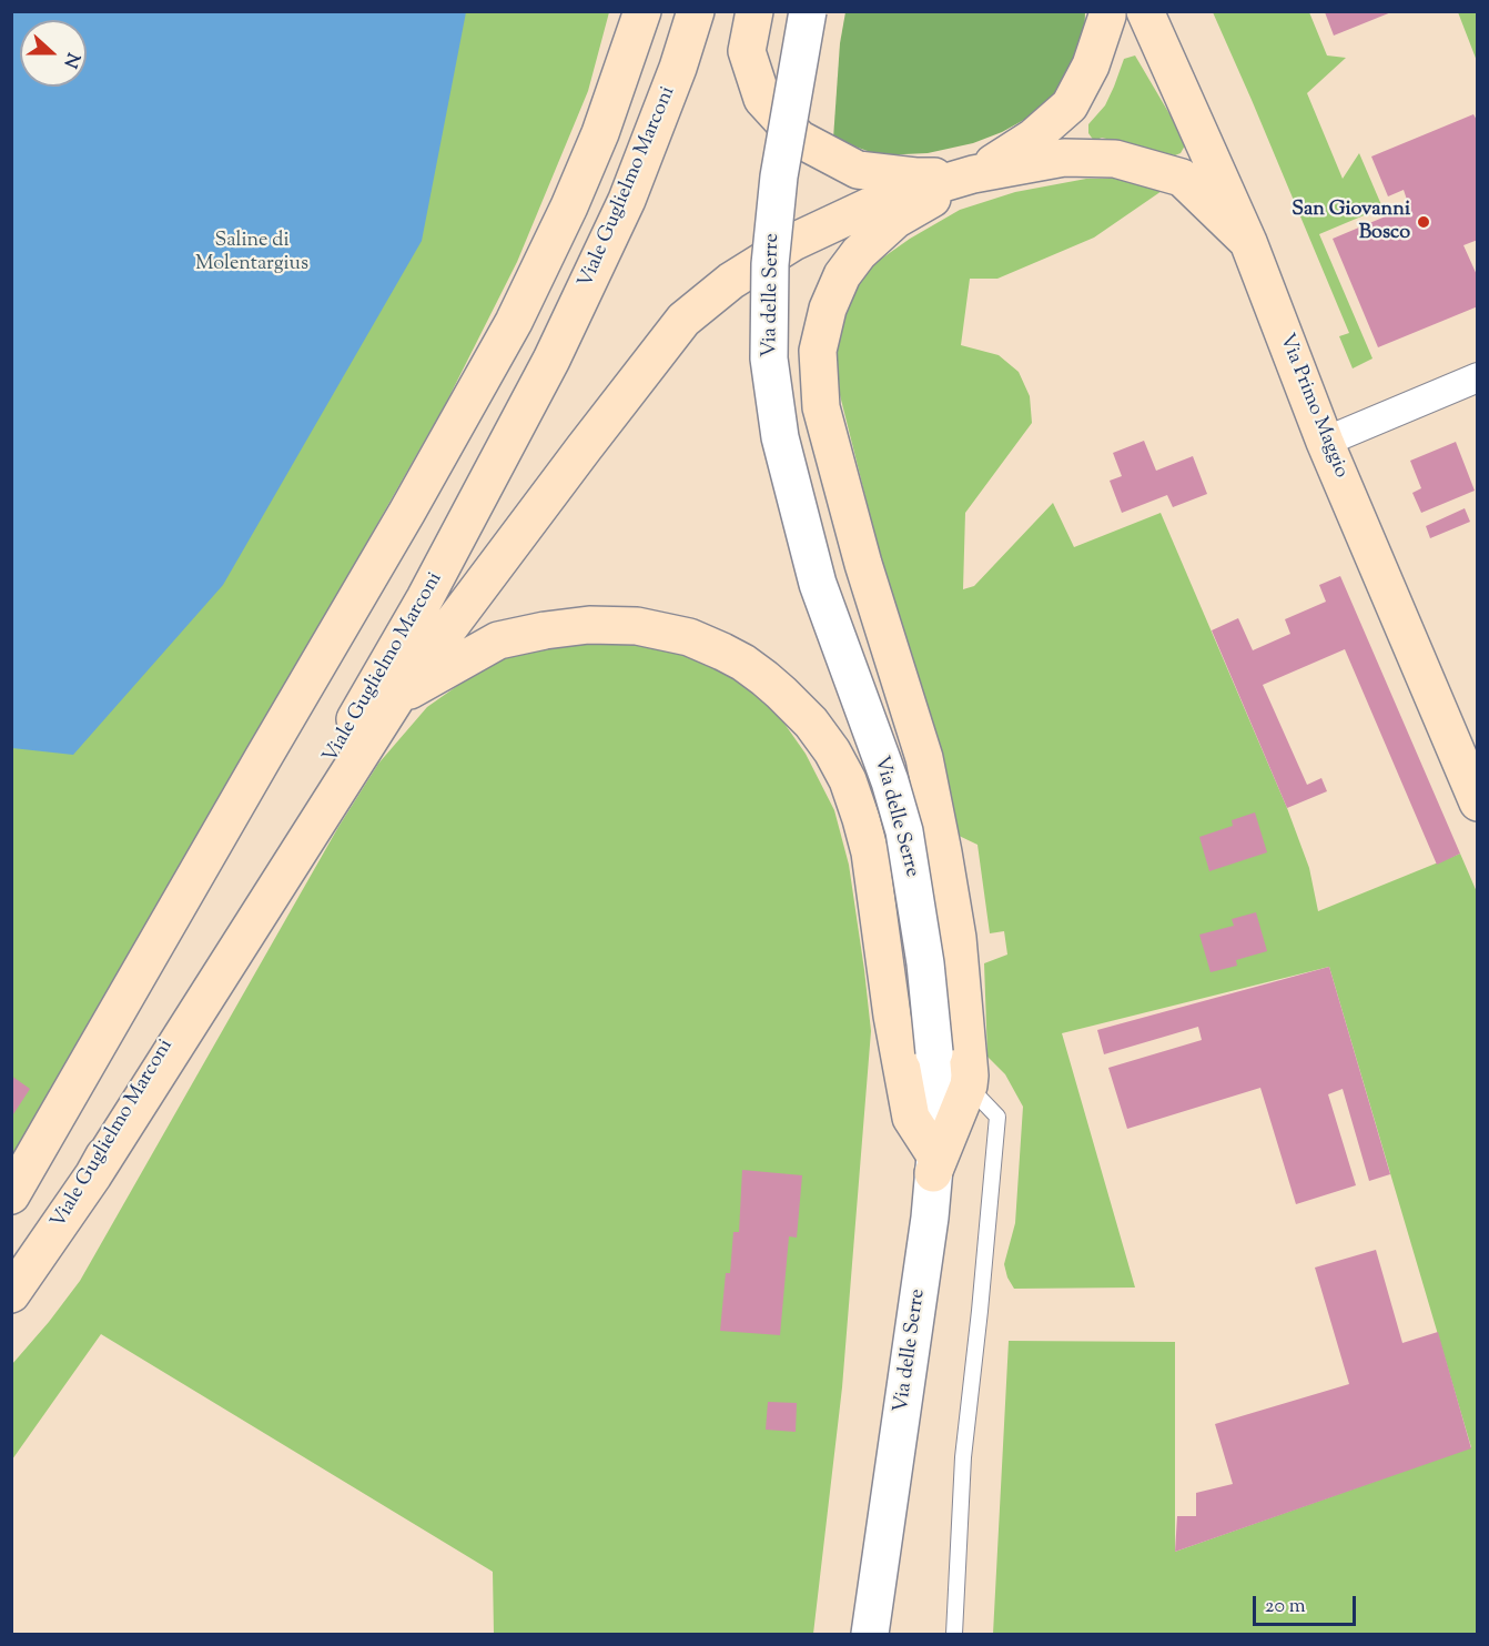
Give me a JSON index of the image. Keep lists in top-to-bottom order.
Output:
{
  "streets": {
    "main road": ["Viale Guglielmo Marconi", "Via Primo Maggio"],
    "street": ["Via delle Serre"]
  },
  "parks": ["Saline di Molentargius"],
  "places": ["San Giovanni Bosco"],
  "scale_bar": "20 m",
  "north": "right"
}
